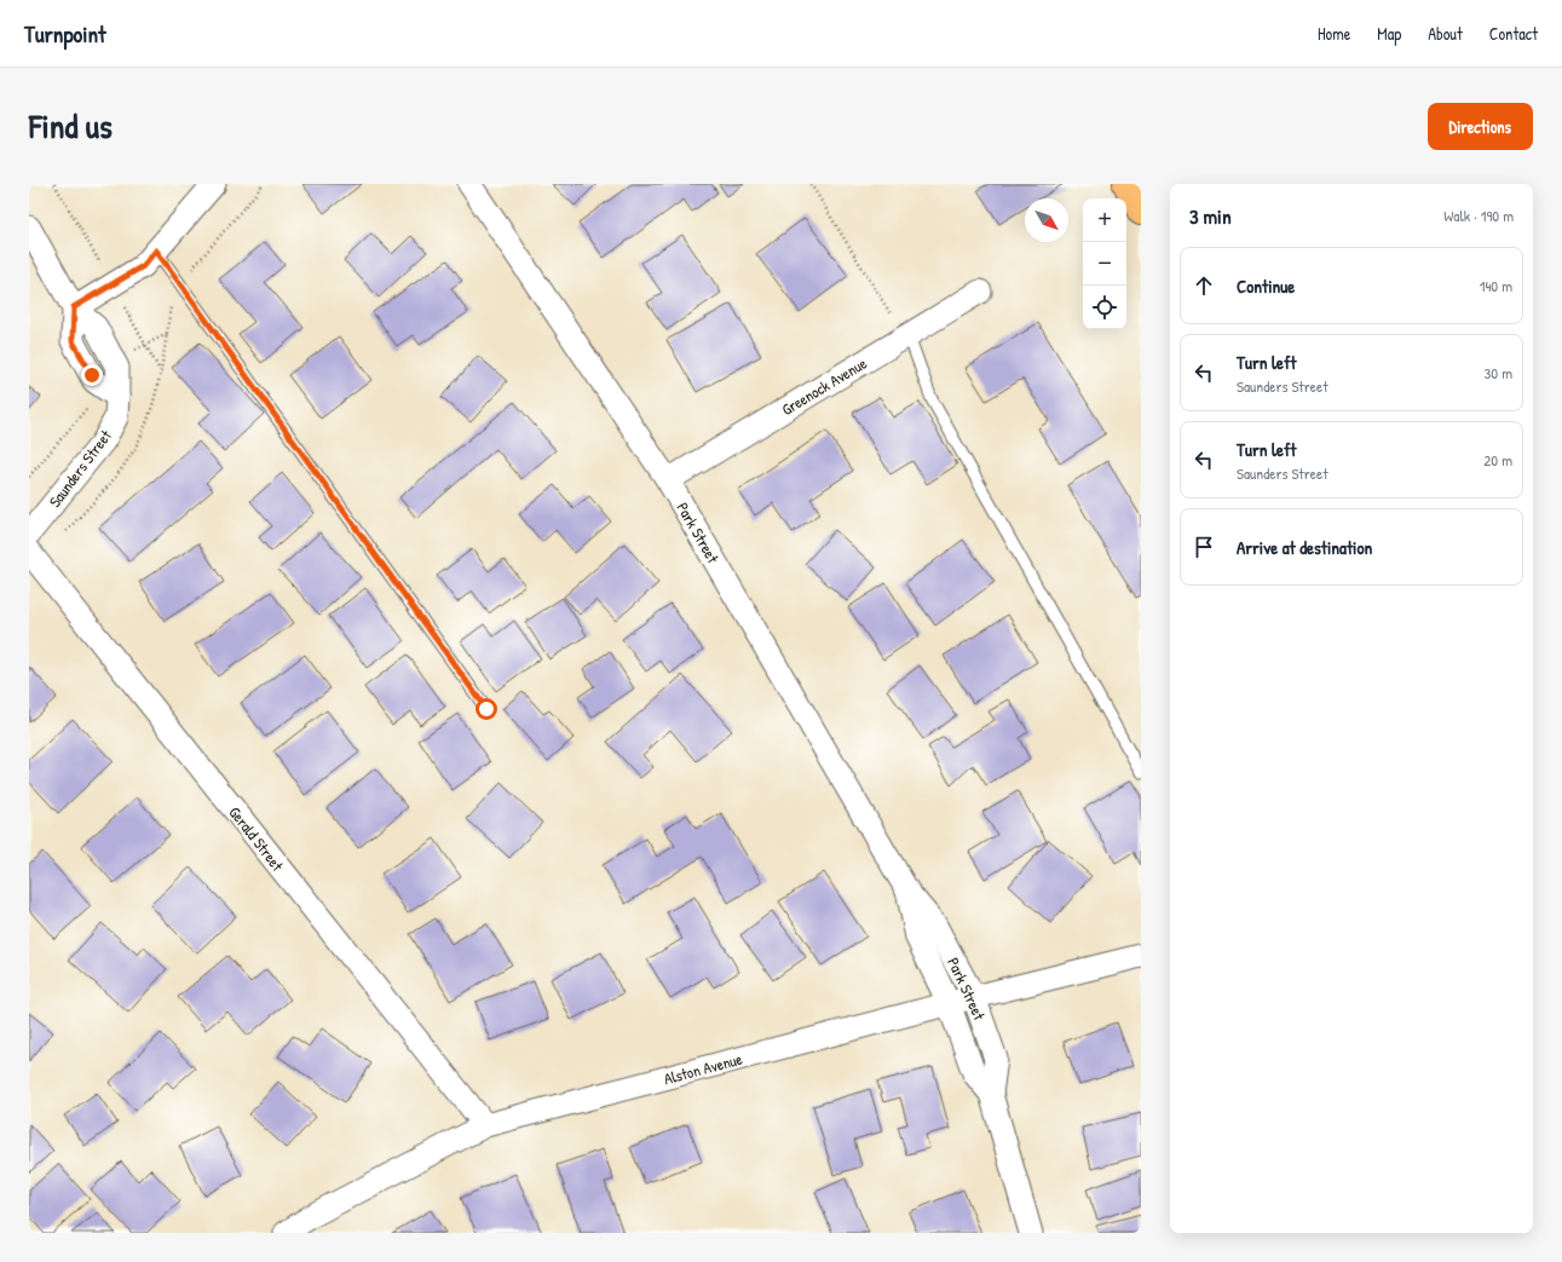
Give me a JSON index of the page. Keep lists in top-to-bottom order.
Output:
{
  "streets": {
    "street": [
      "Greenock Avenue",
      "Saunders Street",
      "Park Street",
      "Gerald Street",
      "Alston Avenue"
    ]
  },
  "crossings": [
    ["Greenock Avenue", "Park Street"],
    ["Park Street", "Alston Avenue"],
    ["Gerald Street", "Alston Avenue"]
  ],
  "north": "bottom right",
  "page": {
    "header": "Turnpoint",
    "nav": [
      "Home",
      "Map",
      "About",
      "Contact"
    ],
    "title": "Find us",
    "buttons": "Directions",
    "heading": ["3 min", "Walk · 190 m"],
    "map_buttons": ["+", "−"],
    "list": [
      ["Continue", "140 m"],
      ["Turn left", "Saunders Street", "30 m"],
      ["Turn left", "Saunders Street", "20 m"],
      "Arrive at destination"
    ]
  }
}
